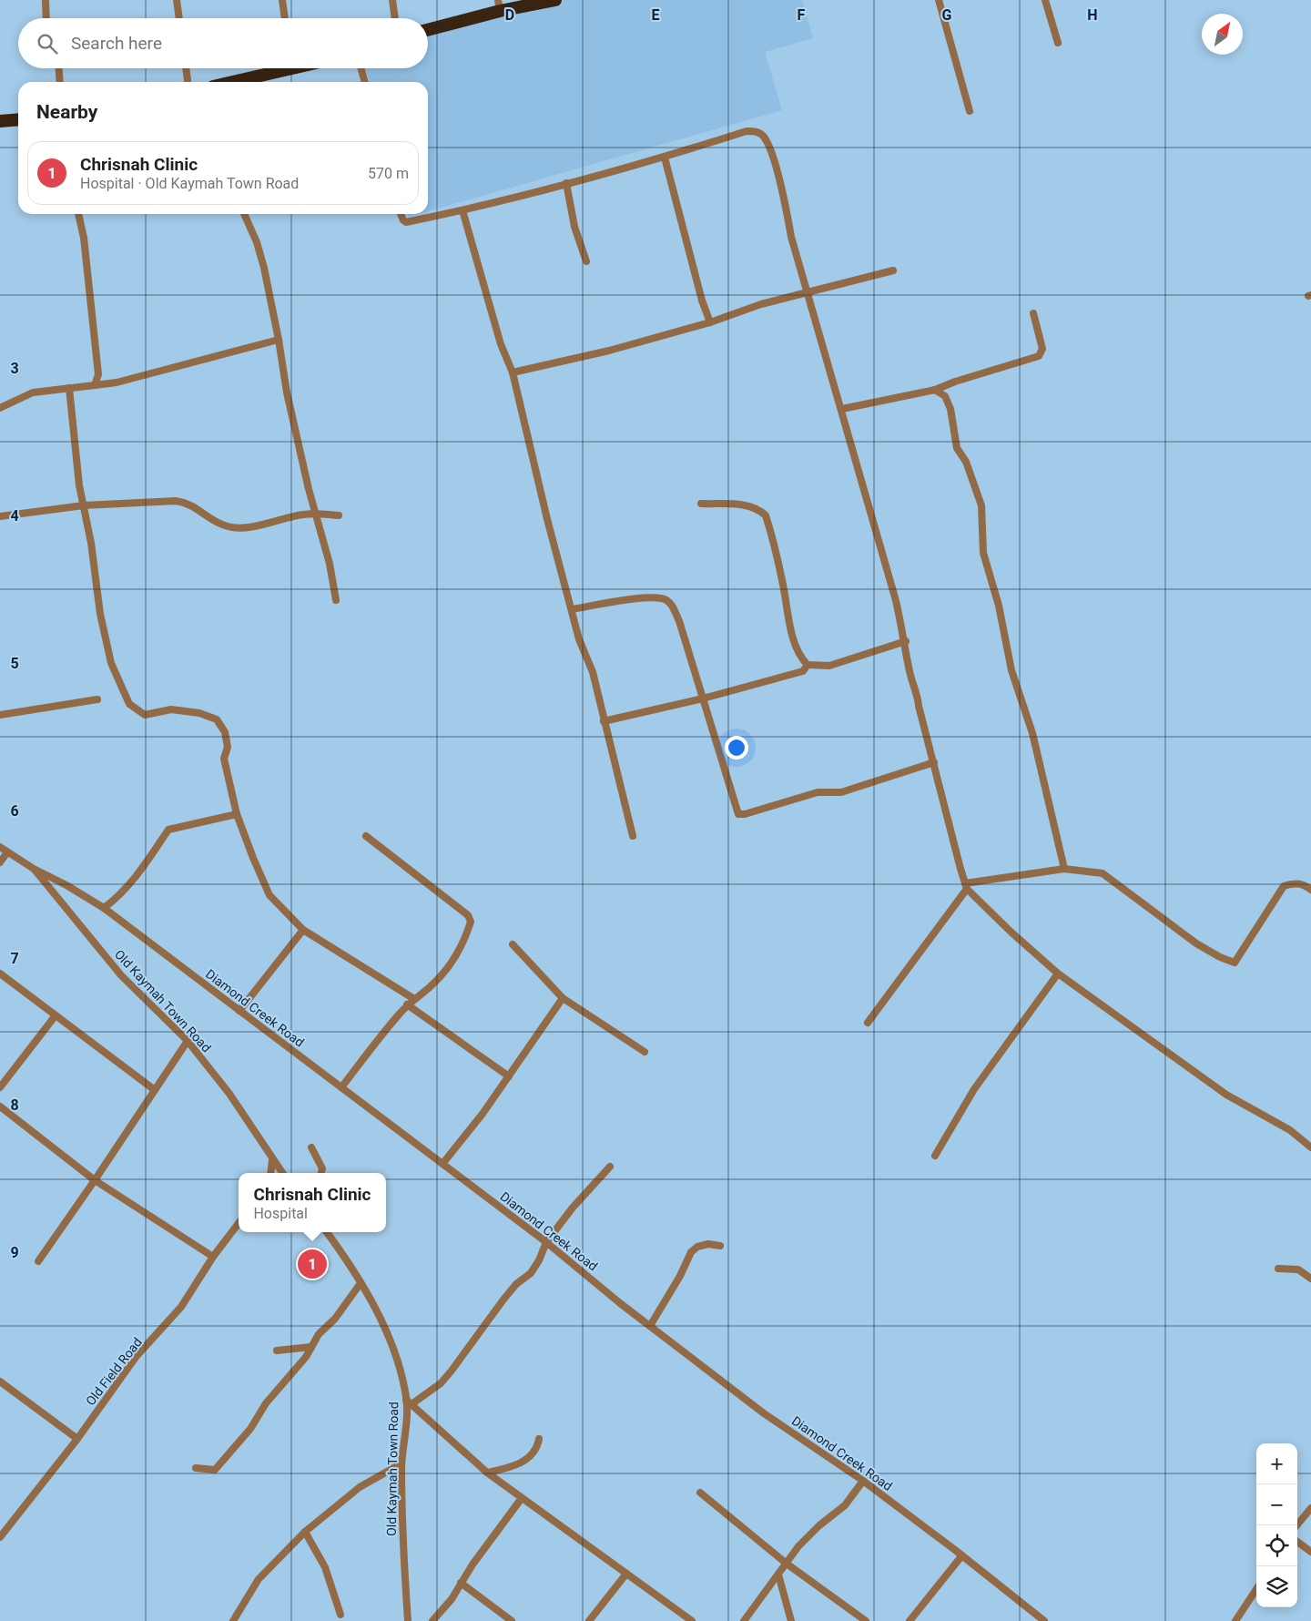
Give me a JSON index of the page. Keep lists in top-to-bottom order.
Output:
{
  "streets": {
    "street": ["Old Kaymah Town Road", "Diamond Creek Road", "Old Field Road"]
  },
  "crossings": [
    ["Old Kaymah Town Road", "Diamond Creek Road"]
  ],
  "north": "top right",
  "page": {
    "search": "Search here",
    "heading": "Nearby",
    "list": [
      {
        "mark": "1",
        "name": "Chrisnah Clinic",
        "note": "Hospital · Old Kaymah Town Road",
        "value": "570 m"
      }
    ],
    "popup": ["Chrisnah Clinic", "Hospital"],
    "pins": "1",
    "map_buttons": ["+", "−"]
  },
  "grid": {
    "columns": [
      "D",
      "E",
      "F",
      "G",
      "H"
    ],
    "rows": [
      "3",
      "4",
      "5",
      "6",
      "7",
      "8",
      "9"
    ]
  }
}
